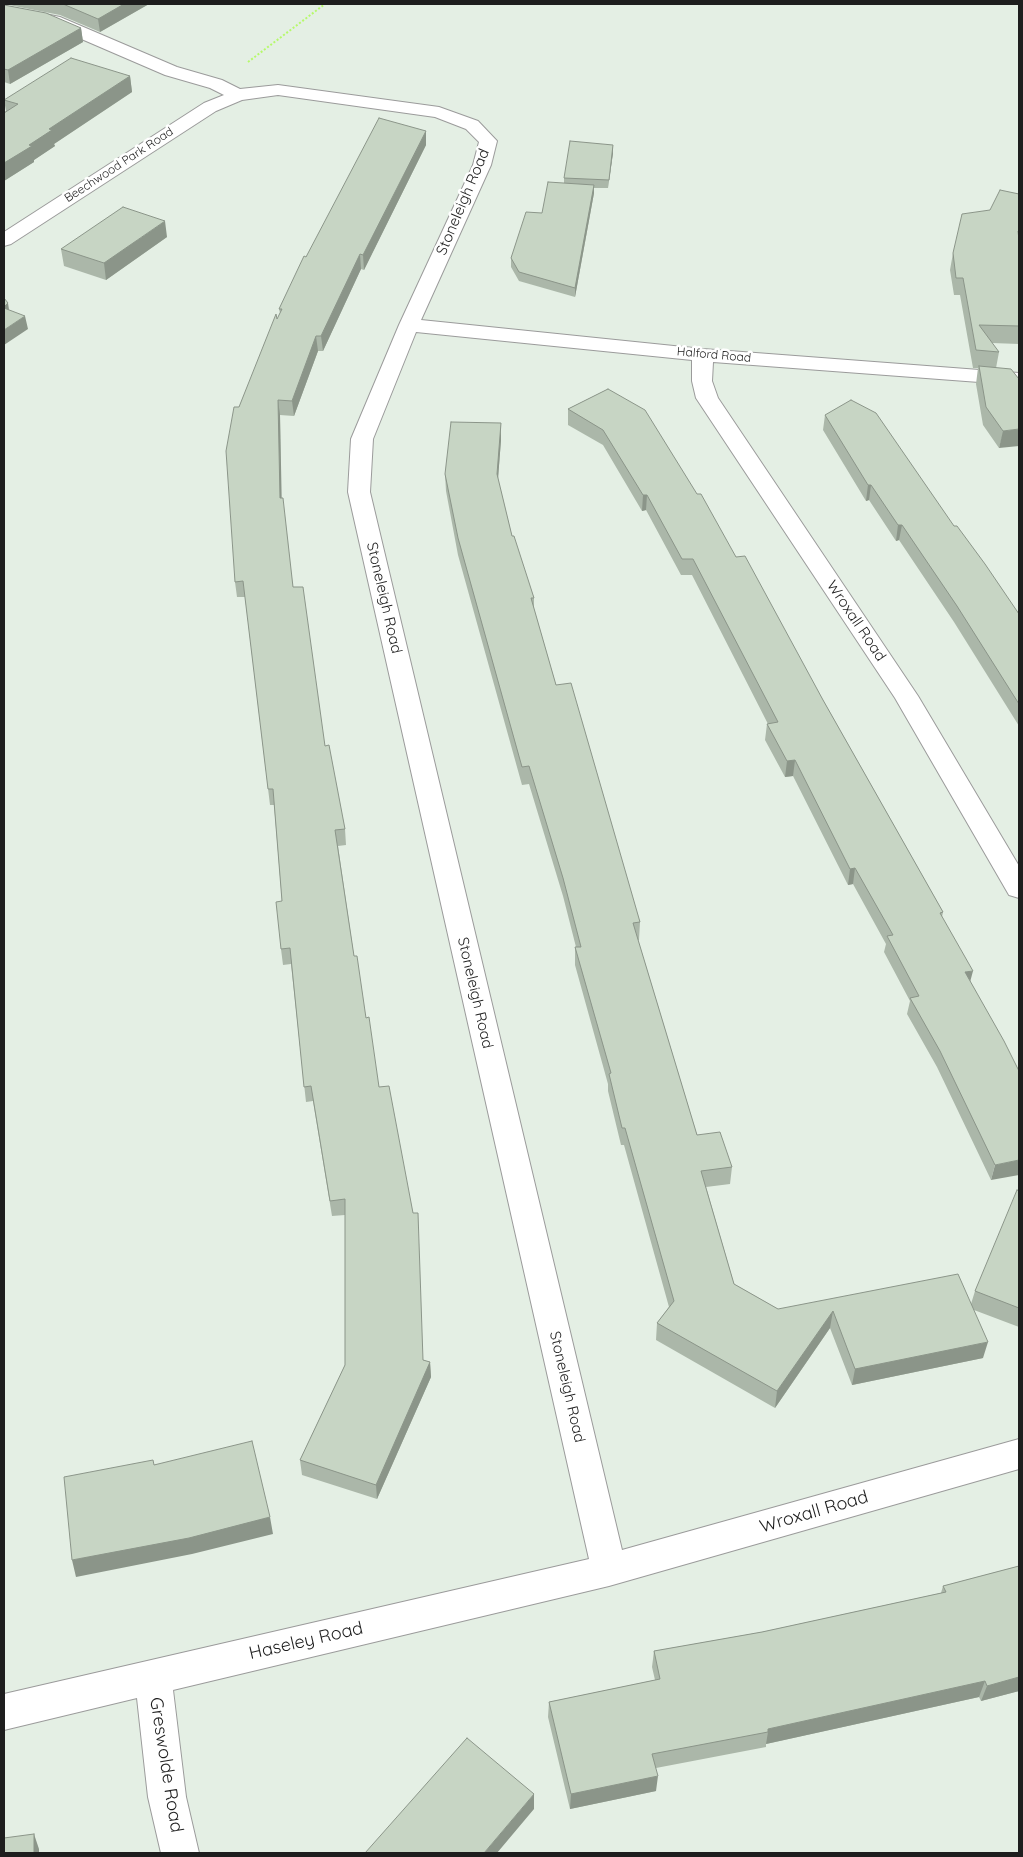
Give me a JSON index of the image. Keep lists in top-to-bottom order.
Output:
{
  "streets": {
    "street": [
      "Beechwood Park Road",
      "Stoneleigh Road",
      "Halford Road",
      "Wroxall Road",
      "Haseley Road",
      "Greswolde Road"
    ]
  },
  "crossings": [
    ["Beechwood Park Road", "Stoneleigh Road"],
    ["Stoneleigh Road", "Halford Road"],
    ["Stoneleigh Road", "Wroxall Road"],
    ["Stoneleigh Road", "Haseley Road"],
    ["Halford Road", "Wroxall Road"],
    ["Wroxall Road", "Haseley Road"],
    ["Haseley Road", "Greswolde Road"]
  ]
}
